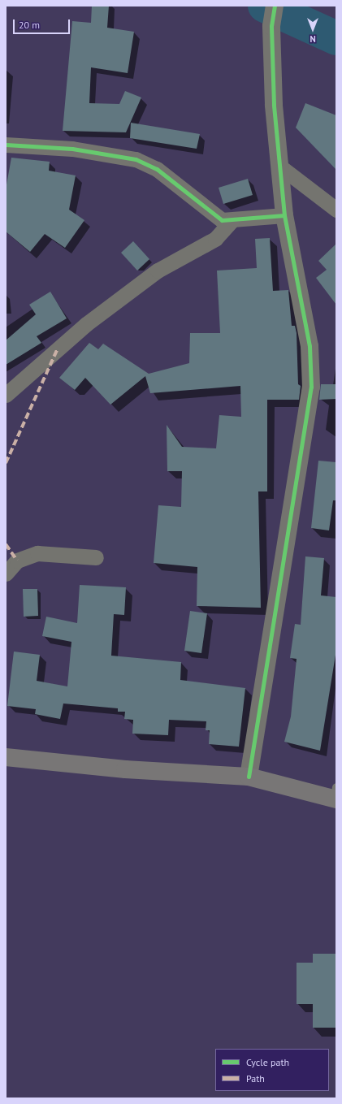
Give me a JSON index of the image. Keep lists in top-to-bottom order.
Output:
{
  "legend": ["Cycle path", "Path"],
  "scale_bar": "20 m",
  "north": "bottom"
}
